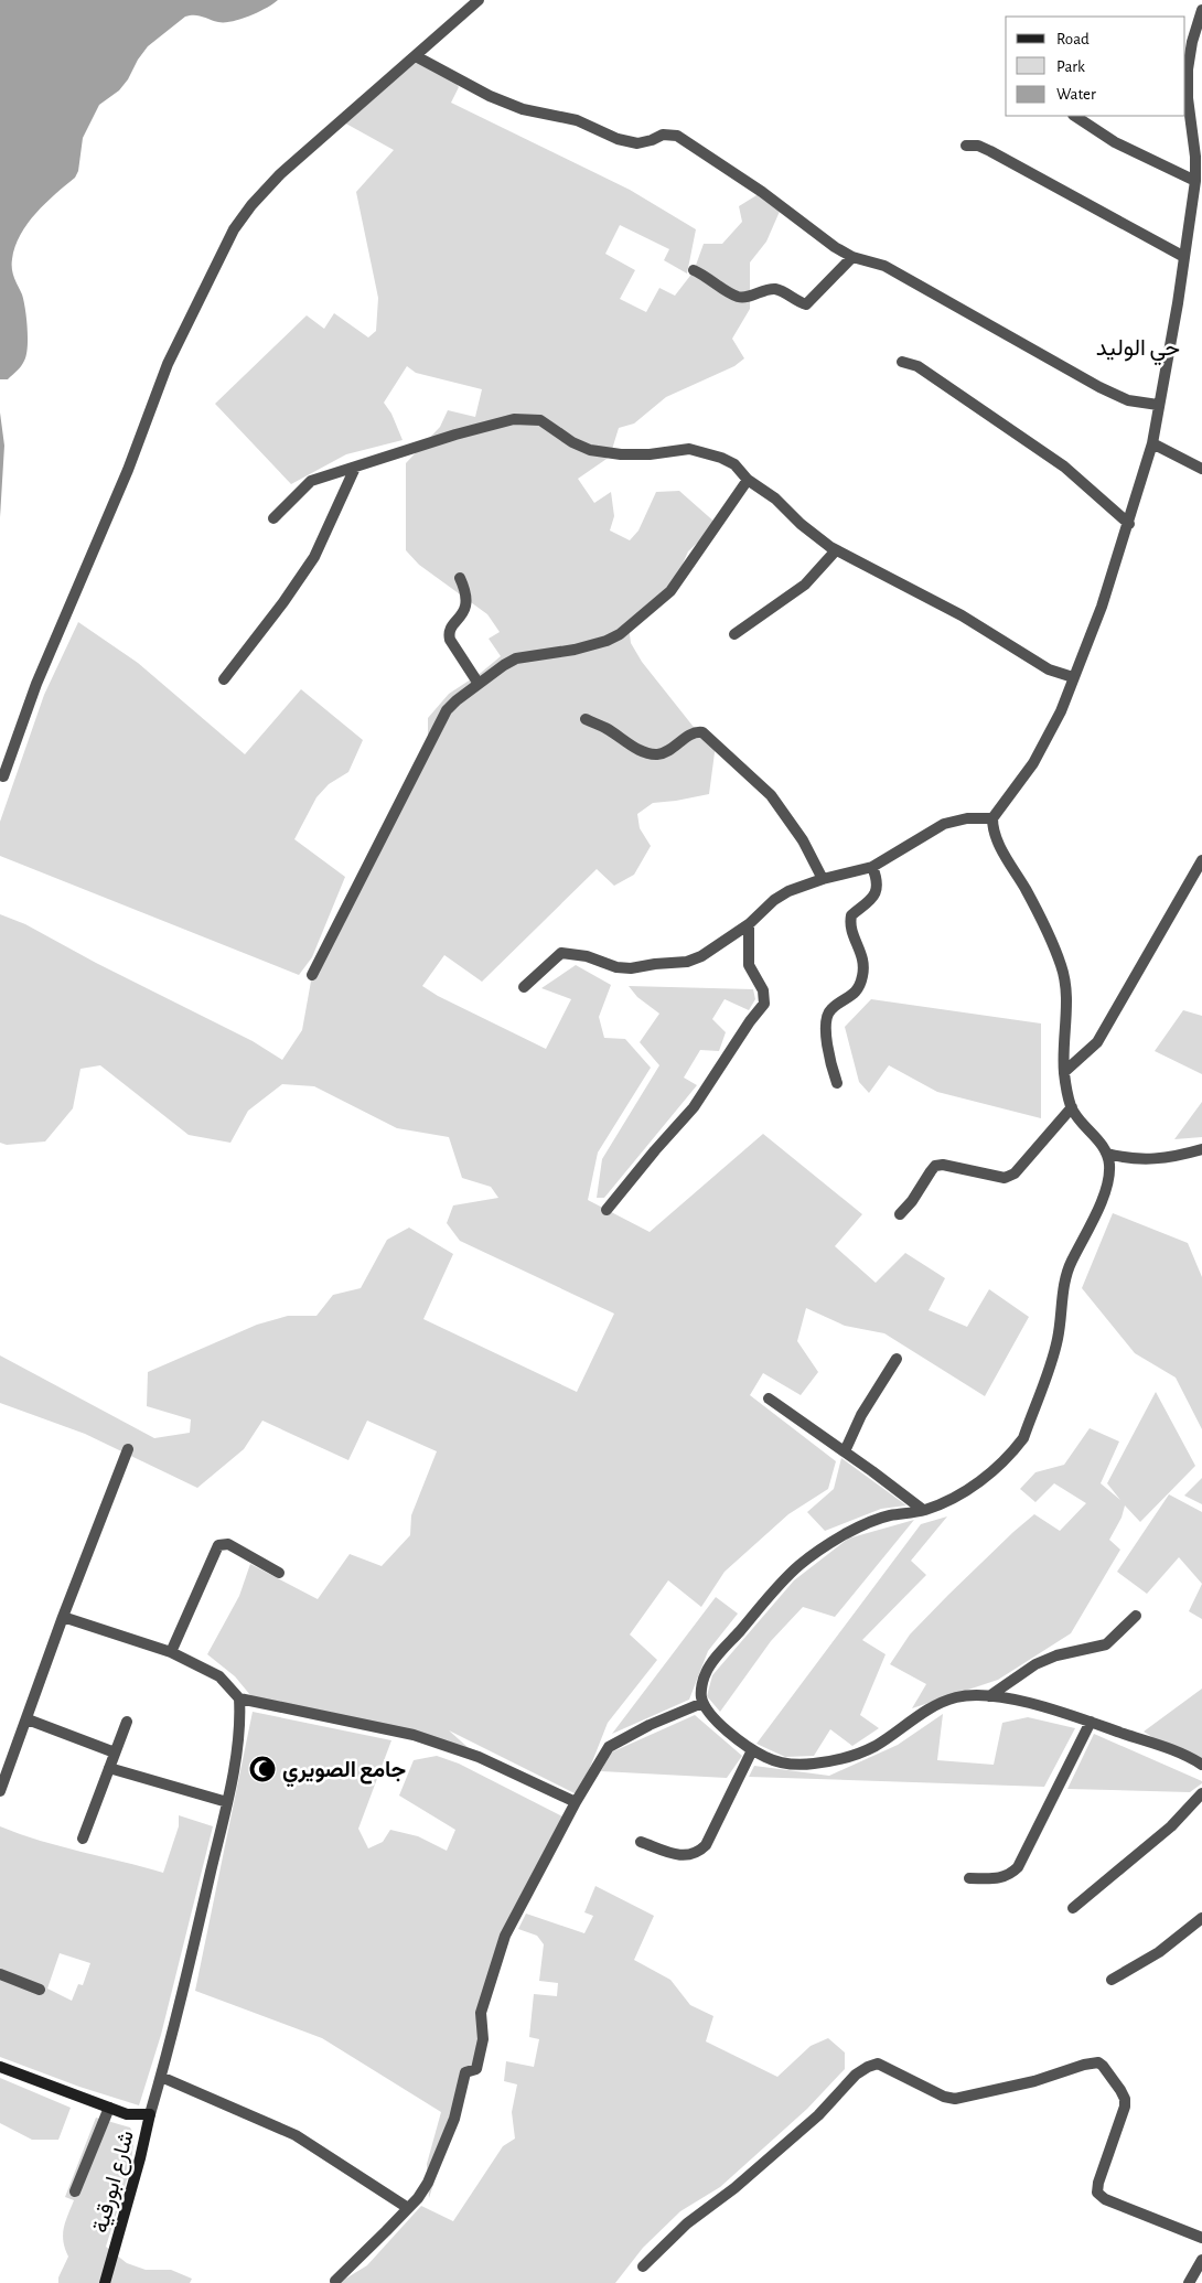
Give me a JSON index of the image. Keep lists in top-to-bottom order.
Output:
{
  "streets": {
    "main road": ["شارع ابورقية"]
  },
  "districts": ["حي الوليد"],
  "places": {
    "mosque": ["جامع الصويري"]
  },
  "legend": ["Road", "Park", "Water"]
}
